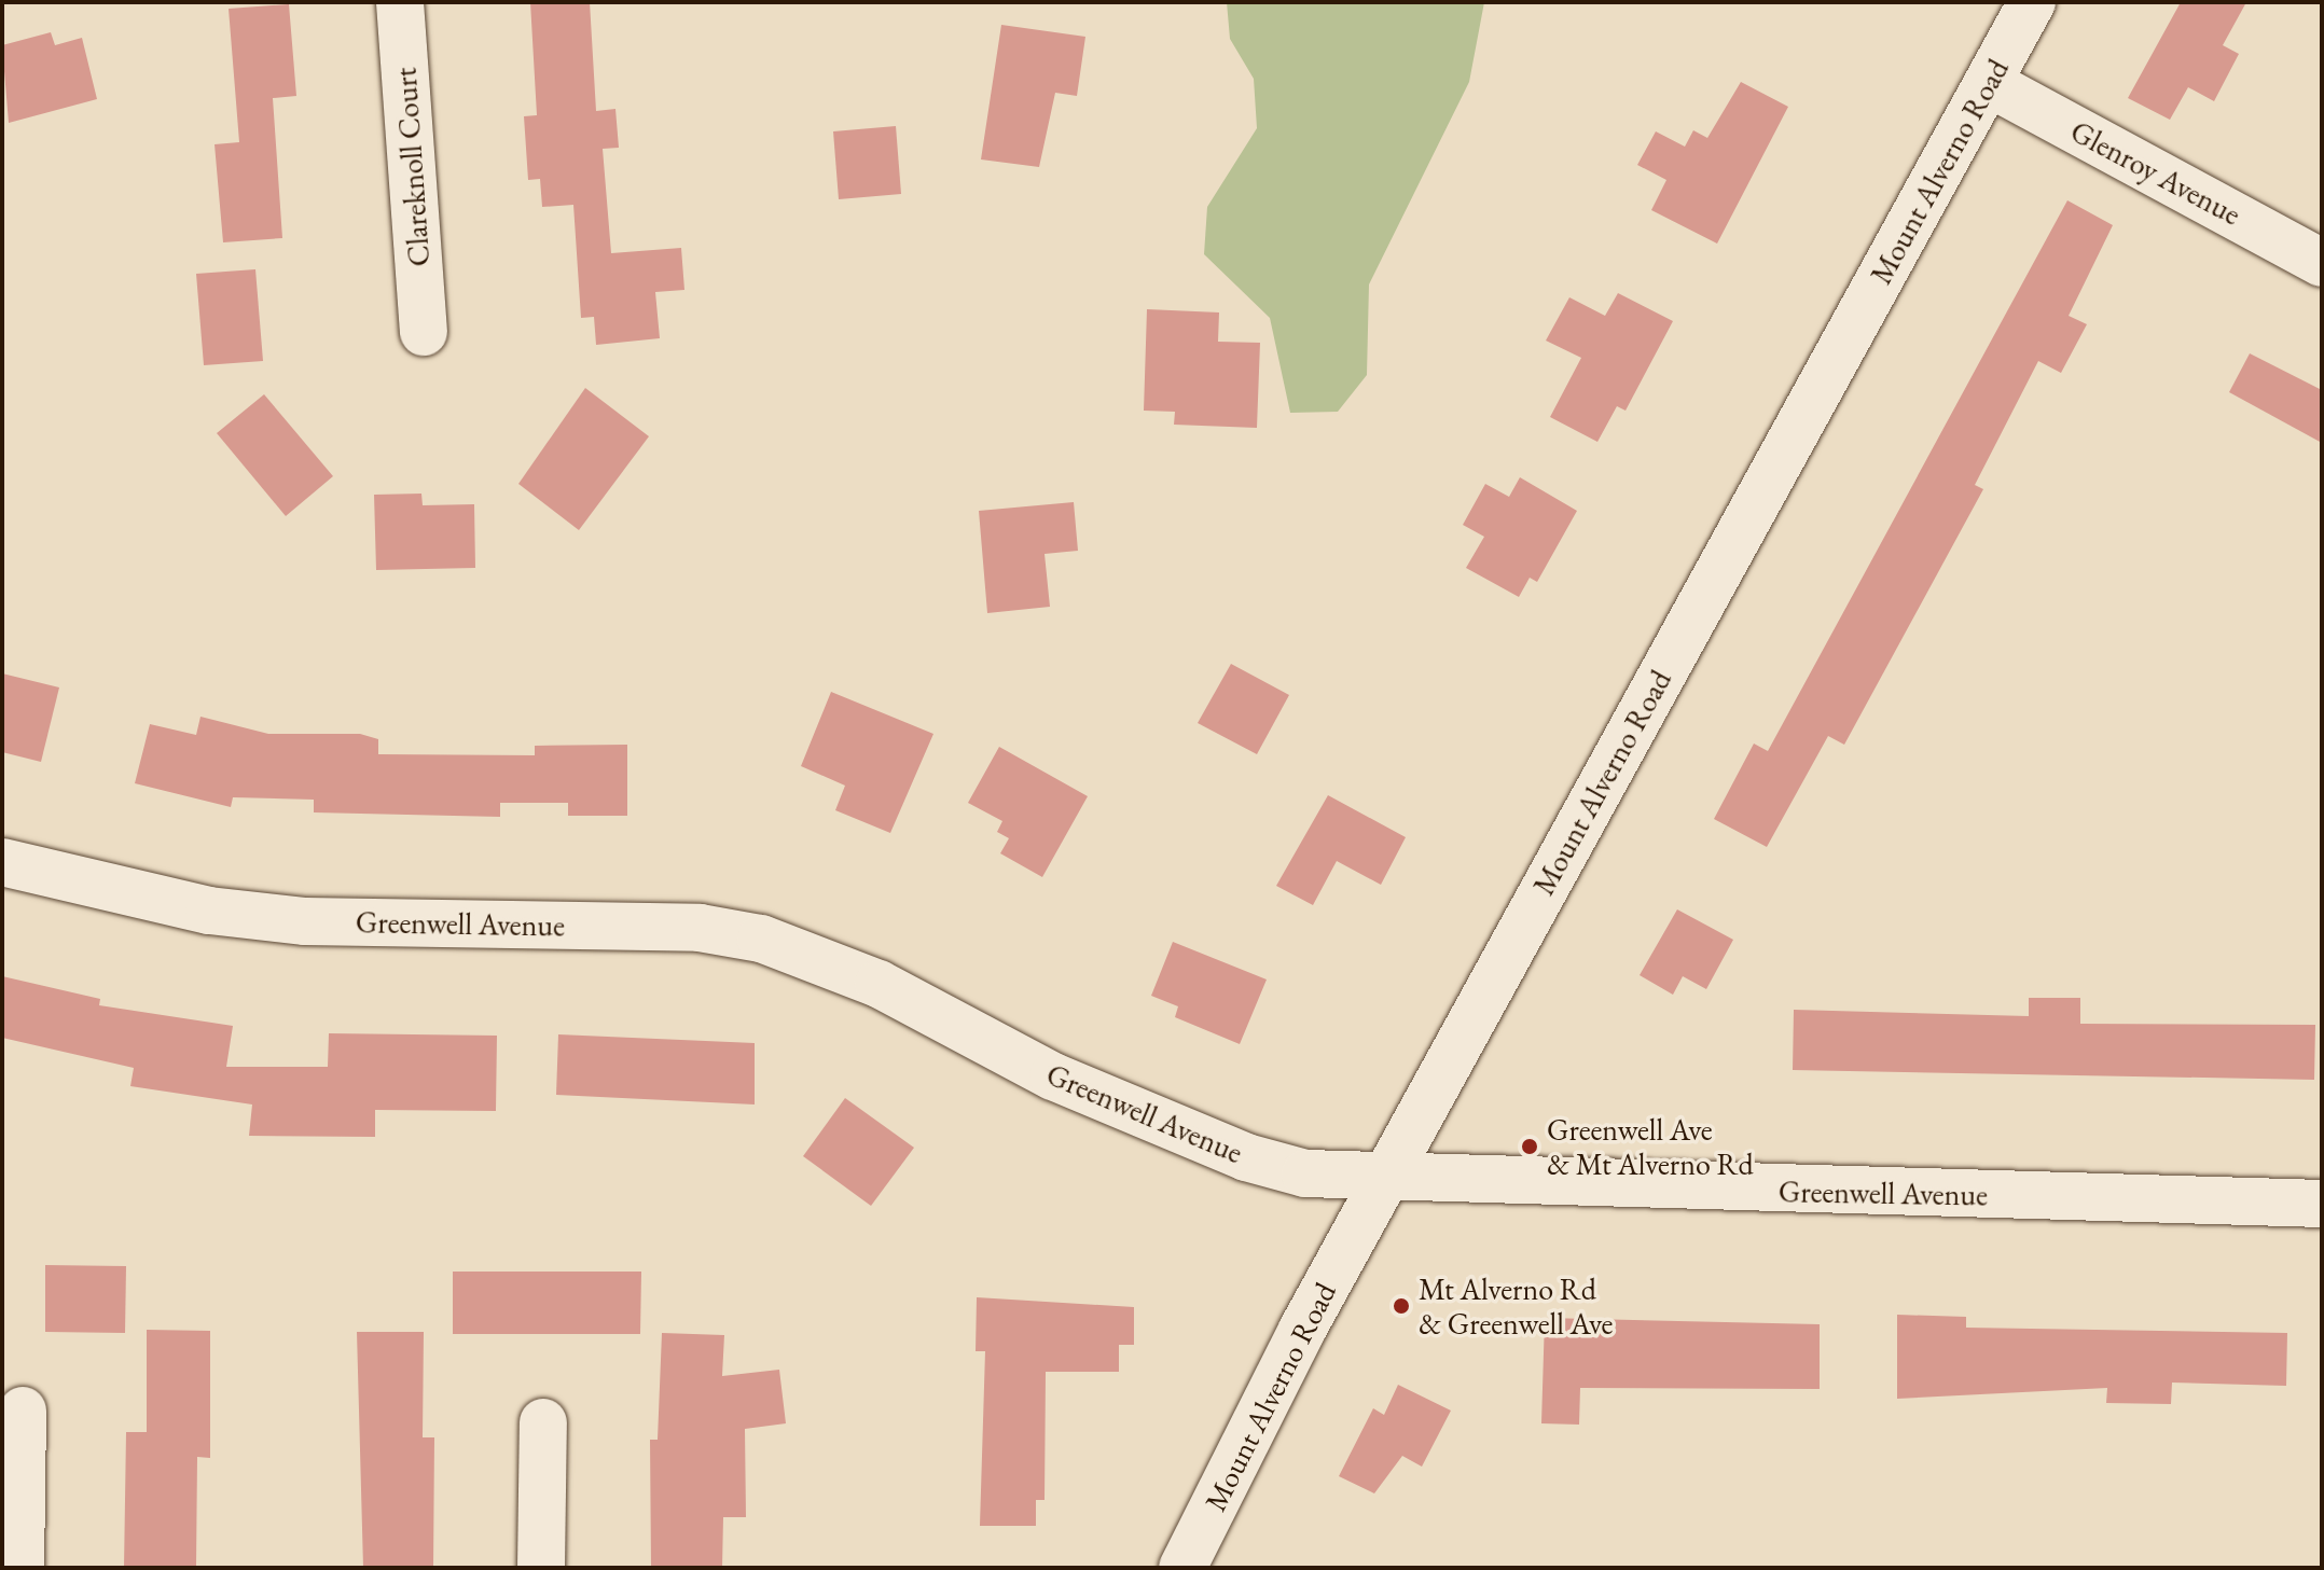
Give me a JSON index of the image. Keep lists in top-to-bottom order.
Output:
{
  "streets": {
    "street": [
      "Clareknoll Court",
      "Mount Alverno Road",
      "Glenroy Avenue",
      "Greenwell Avenue"
    ]
  },
  "crossings": [
    ["Mount Alverno Road", "Glenroy Avenue"],
    ["Mount Alverno Road", "Greenwell Avenue"]
  ],
  "places": ["Greenwell Ave & Mt Alverno Rd", "Mt Alverno Rd & Greenwell Ave"]
}
